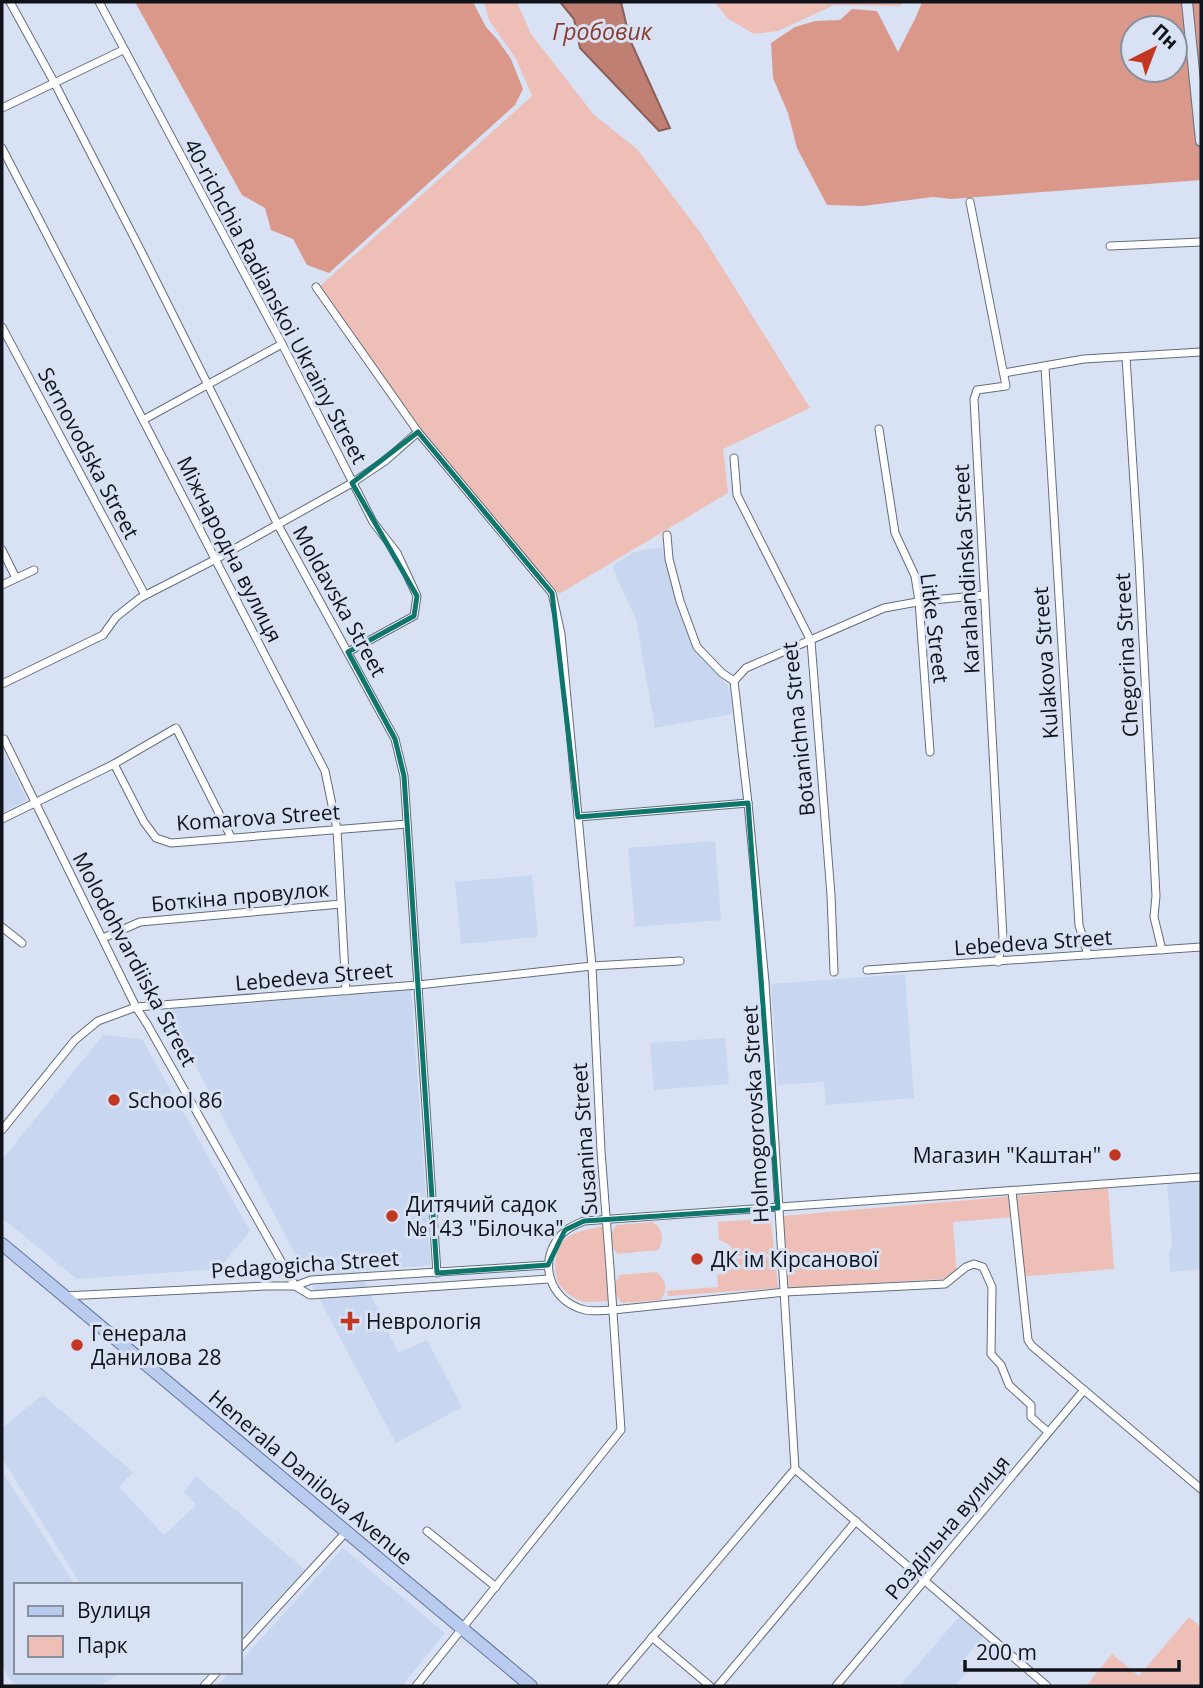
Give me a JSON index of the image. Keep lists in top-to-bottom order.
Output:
{
  "streets": {
    "main road": ["Henerala Danilova Avenue"],
    "street": [
      "40-richchia Radianskoi Ukrainy Street",
      "Sernovodska Street",
      "Міжнародна вулиця",
      "Karahandinska Street",
      "Moldavska Street",
      "Litke Street",
      "Chegorina Street",
      "Kulakova Street",
      "Botanichna Street",
      "Komarova Street",
      "Боткіна провулок",
      "Lebedeva Street",
      "Molodohvardiiska Street",
      "Holmogorovska Street",
      "Susanina Street",
      "Pedagogicha Street",
      "Роздільна вулиця"
    ]
  },
  "crossings": [
    ["40-richchia Radianskoi Ukrainy Street", "Moldavska Street"],
    ["Міжнародна вулиця", "Komarova Street"],
    ["Міжнародна вулиця", "Боткіна провулок"],
    ["Міжнародна вулиця", "Lebedeva Street"],
    ["Karahandinska Street", "Lebedeva Street"],
    ["Moldavska Street", "Komarova Street"],
    ["Moldavska Street", "Lebedeva Street"],
    ["Moldavska Street", "Pedagogicha Street"],
    ["Chegorina Street", "Lebedeva Street"],
    ["Kulakova Street", "Lebedeva Street"],
    ["Боткіна провулок", "Molodohvardiiska Street"],
    ["Lebedeva Street", "Molodohvardiiska Street"],
    ["Lebedeva Street", "Susanina Street"],
    ["Molodohvardiiska Street", "Pedagogicha Street"],
    ["Susanina Street", "Henerala Danilova Avenue"],
    ["Pedagogicha Street", "Henerala Danilova Avenue"]
  ],
  "water": ["Гробовик"],
  "places": {
    "other": [
      "School 86",
      "Магазин \"Каштан\"",
      "Дитячий садок №143 \"Білочка\"",
      "ДК ім Кірсанової",
      "Генерала Данилова 28"
    ],
    "health": ["Неврологія"]
  },
  "legend": ["Вулиця", "Парк"],
  "scale_bar": "200 m",
  "north": "top right"
}
